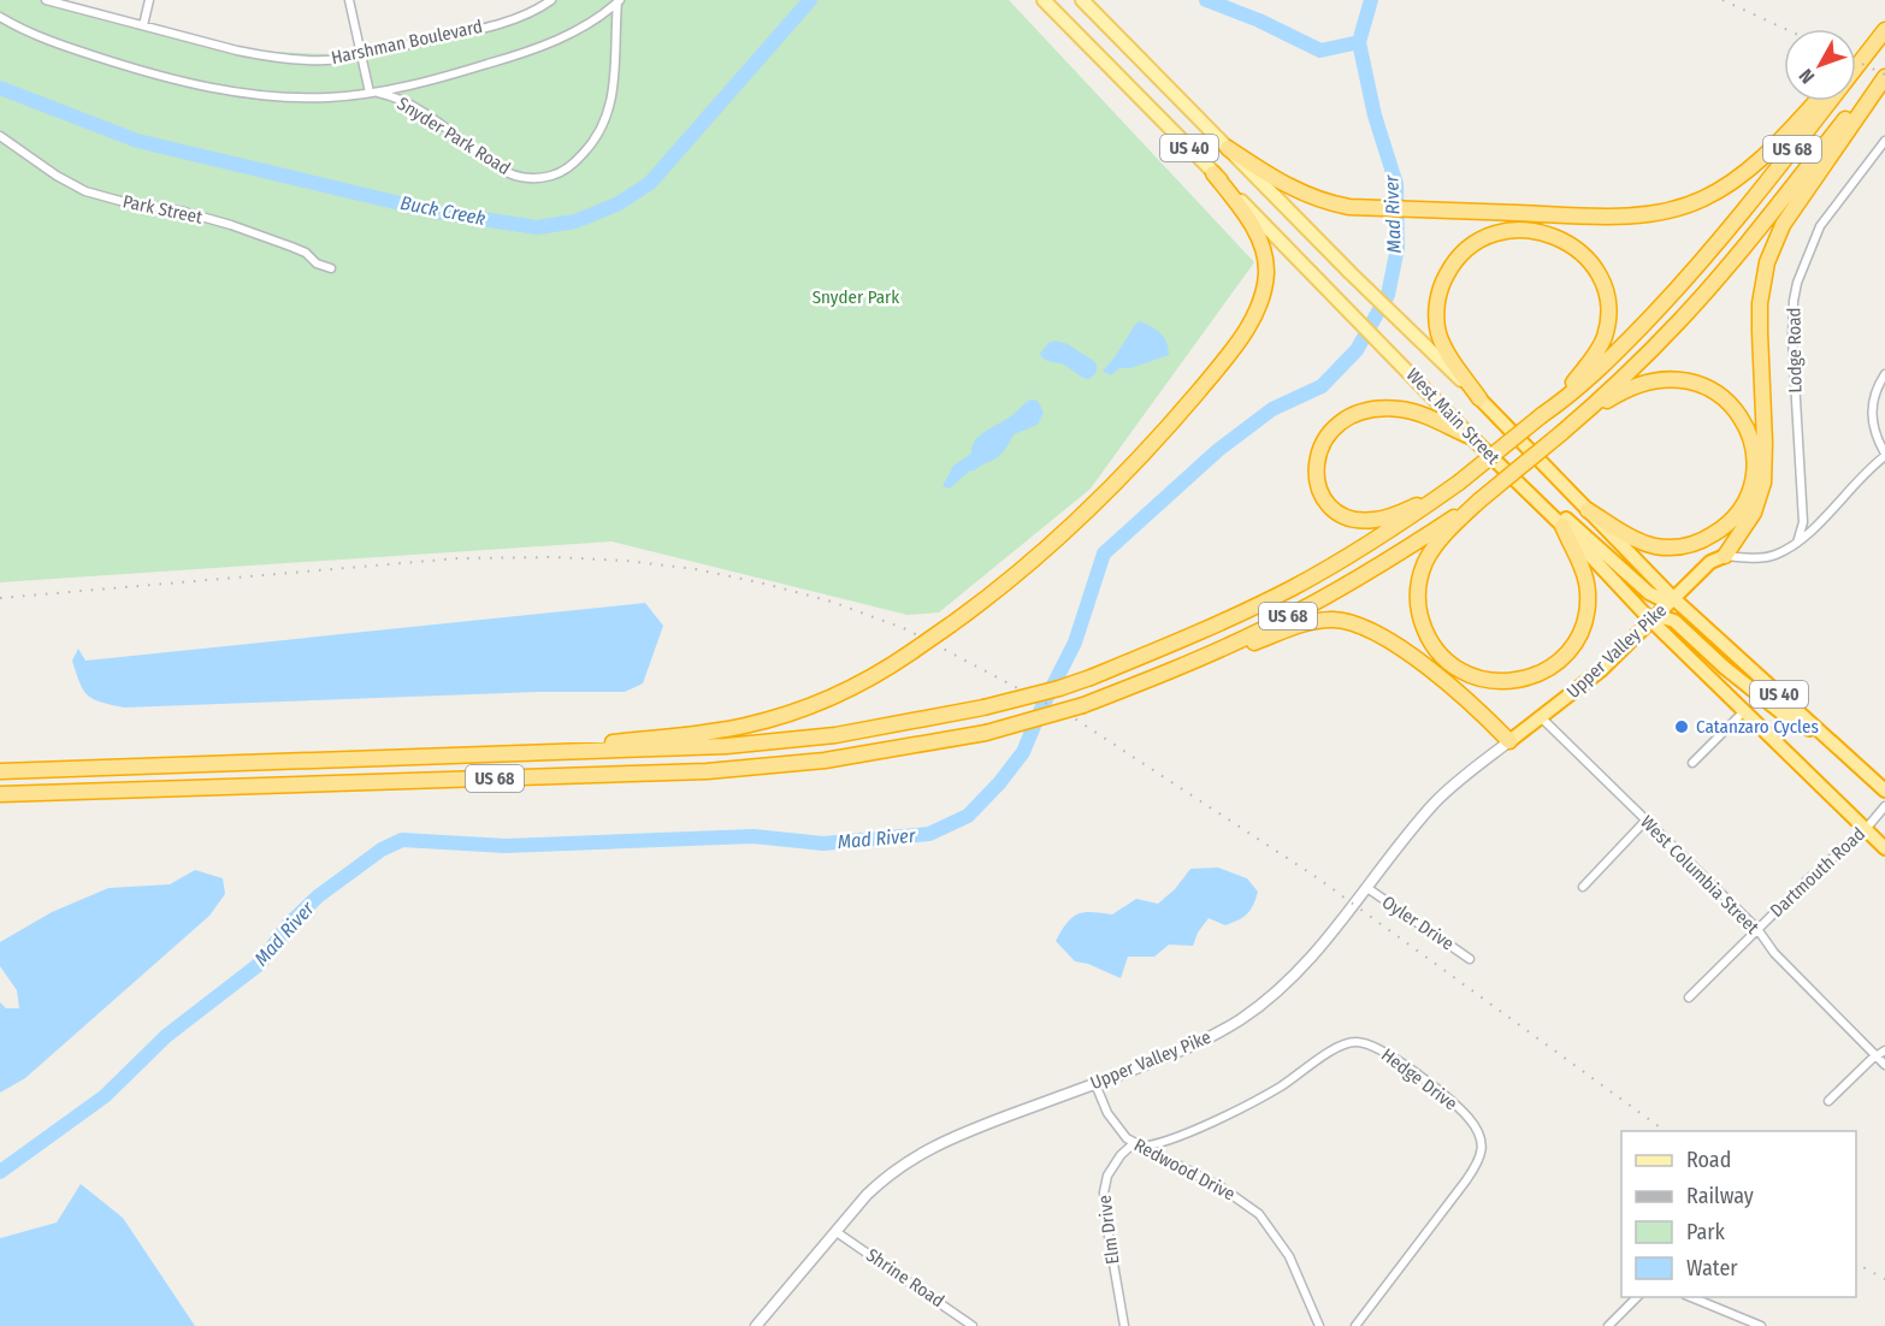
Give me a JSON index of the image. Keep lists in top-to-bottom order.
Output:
{
  "streets": {
    "highway": [
      "US 40",
      "US 68",
      "West Main Street",
      "Upper Valley Pike"
    ],
    "street": [
      "Harshman Boulevard",
      "Snyder Park Road",
      "Park Street",
      "Lodge Road",
      "Dartmouth Road",
      "West Columbia Street",
      "Oyler Drive",
      "Hedge Drive",
      "Redwood Drive",
      "Elm Drive",
      "Shrine Road"
    ]
  },
  "crossings": [
    ["US 40", "West Main Street"],
    ["US 40", "Dartmouth Road"],
    ["West Main Street", "Upper Valley Pike"],
    ["West Main Street", "Dartmouth Road"],
    ["Upper Valley Pike", "West Columbia Street"],
    ["Upper Valley Pike", "Oyler Drive"],
    ["Upper Valley Pike", "Redwood Drive"],
    ["Upper Valley Pike", "Shrine Road"],
    ["Dartmouth Road", "West Columbia Street"],
    ["Hedge Drive", "Redwood Drive"],
    ["Hedge Drive", "Elm Drive"],
    ["Redwood Drive", "Elm Drive"]
  ],
  "water": ["Buck Creek", "Mad River"],
  "parks": ["Snyder Park"],
  "places": ["Catanzaro Cycles"],
  "legend": [
    "Road",
    "Railway",
    "Park",
    "Water"
  ],
  "north": "bottom left"
}
